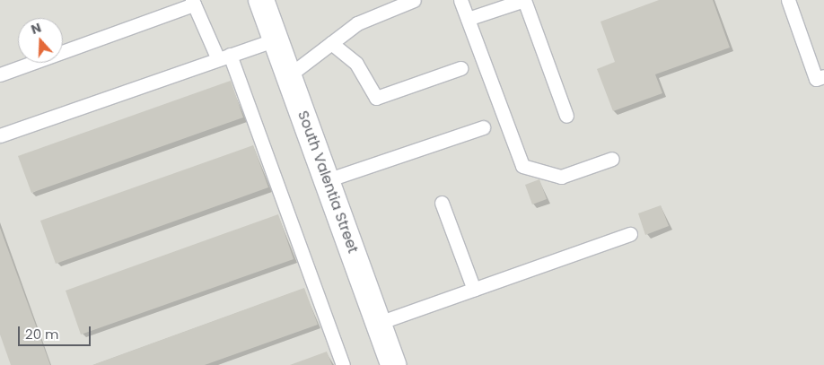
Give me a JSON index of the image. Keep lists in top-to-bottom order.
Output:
{
  "streets": {
    "street": ["South Valentia Street"]
  },
  "scale_bar": "20 m",
  "north": "top"
}
